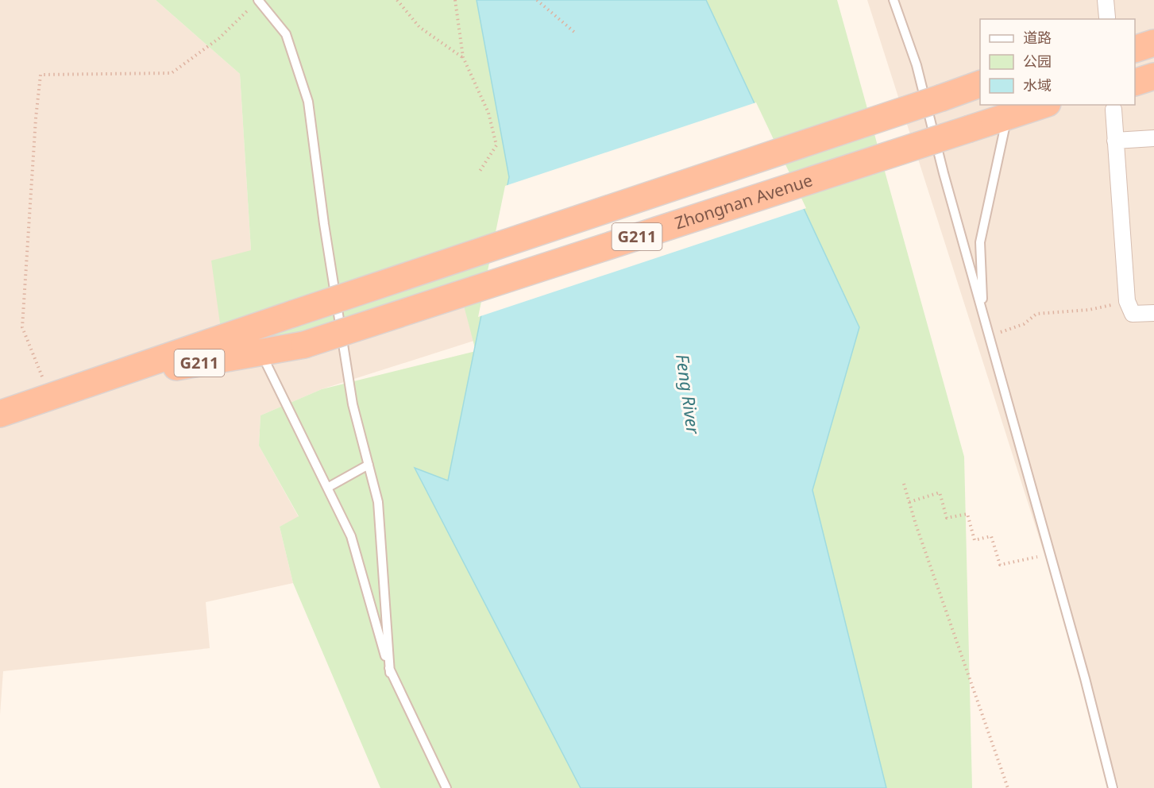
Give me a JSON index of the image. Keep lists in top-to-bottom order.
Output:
{
  "streets": {
    "highway": ["Zhongnan Avenue", "G211"]
  },
  "crossings": [
    ["Zhongnan Avenue", "G211"]
  ],
  "water": ["Feng River"],
  "legend": ["道路", "公园", "水域"]
}
